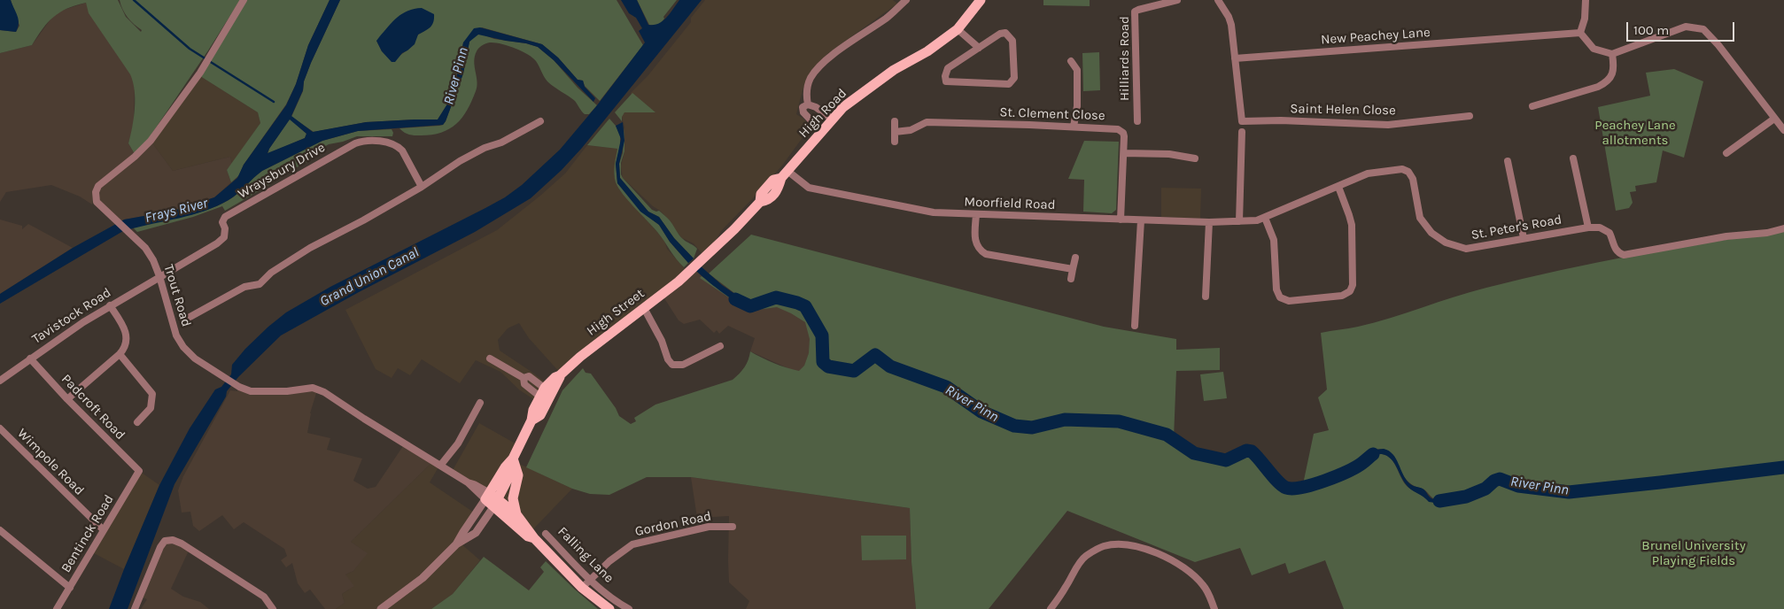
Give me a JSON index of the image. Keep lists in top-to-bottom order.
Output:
{
  "streets": {
    "main road": ["High Road", "High Street", "Falling Lane"],
    "street": [
      "New Peachey Lane",
      "Hilliards Road",
      "Saint Helen Close",
      "St. Clement Close",
      "Wraysbury Drive",
      "Moorfield Road",
      "St. Peter's Road",
      "Trout Road",
      "Tavistock Road",
      "Padcroft Road",
      "Wimpole Road",
      "Gordon Road",
      "Bentinck Road"
    ]
  },
  "crossings": [
    ["New Peachey Lane", "Saint Helen Close"],
    ["High Road", "Moorfield Road"],
    ["High Road", "High Street"],
    ["St. Clement Close", "Moorfield Road"],
    ["Wraysbury Drive", "Trout Road"],
    ["Wraysbury Drive", "Tavistock Road"],
    ["Moorfield Road", "St. Peter's Road"],
    ["Trout Road", "High Street"],
    ["Trout Road", "Tavistock Road"],
    ["Trout Road", "Falling Lane"],
    ["High Street", "Falling Lane"],
    ["Tavistock Road", "Padcroft Road"],
    ["Padcroft Road", "Bentinck Road"],
    ["Wimpole Road", "Bentinck Road"],
    ["Gordon Road", "Falling Lane"]
  ],
  "water": ["River Pinn", "Frays River", "Grand Union Canal"],
  "parks": ["Peachey Lane allotments", "Brunel University Playing Fields"],
  "scale_bar": "100 m"
}
